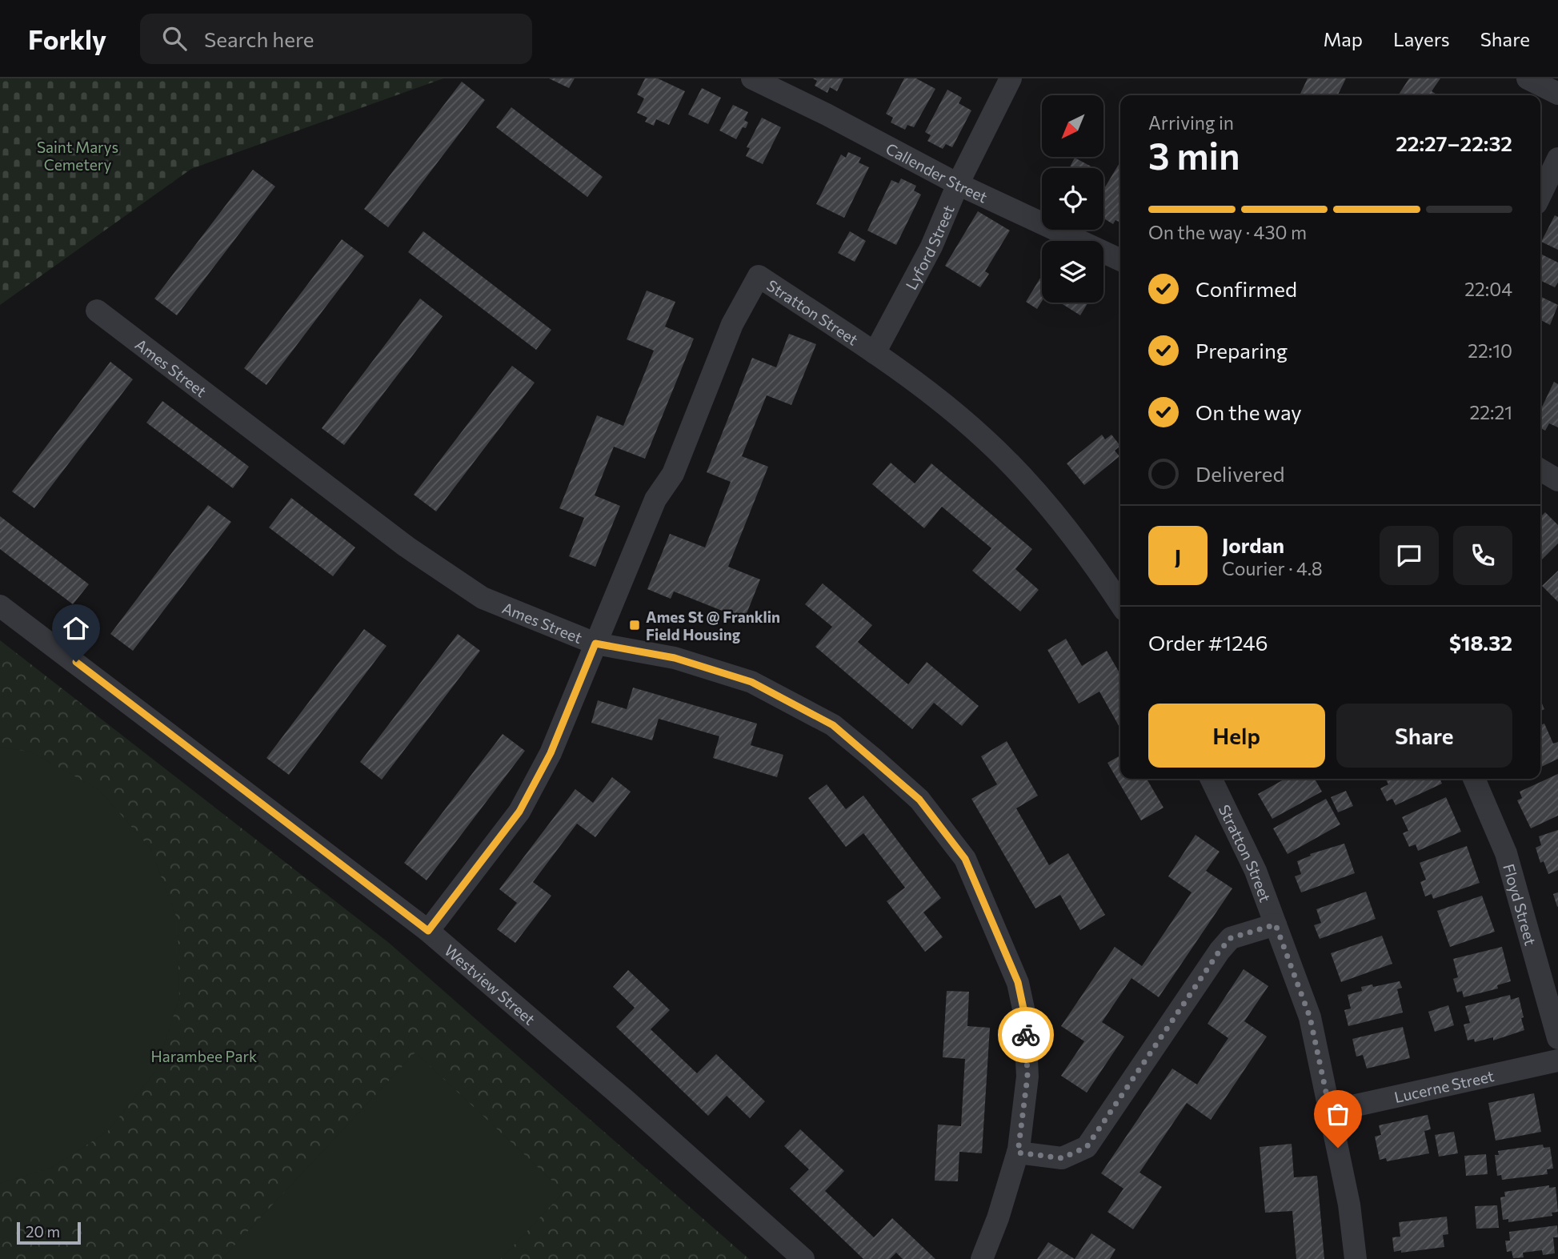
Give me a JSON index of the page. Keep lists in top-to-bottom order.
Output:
{
  "streets": {
    "street": [
      "Callender Street",
      "Lyford Street",
      "Stratton Street",
      "Ames Street",
      "Floyd Street",
      "Westview Street",
      "Lucerne Street"
    ]
  },
  "crossings": [
    ["Callender Street", "Lyford Street"],
    ["Lyford Street", "Stratton Street"],
    ["Stratton Street", "Ames Street"],
    ["Stratton Street", "Lucerne Street"]
  ],
  "parks": ["Saint Marys Cemetery", "Harambee Park"],
  "places": {
    "transit": ["Ames St @ Franklin Field Housing"]
  },
  "scale_bar": "20 m",
  "north": "bottom left",
  "page": {
    "header": "Forkly",
    "search": "Search here",
    "nav": ["Map", "Layers", "Share"],
    "heading": ["3 min", "Arriving in", "22:27–22:32"],
    "panel": [
      "Jordan",
      "Courier · 4.8",
      "Order #1246",
      "$18.32"
    ],
    "bar": "On the way · 430 m",
    "list": [
      ["Confirmed", "22:04"],
      ["Preparing", "22:10"],
      ["On the way", "22:21"],
      "Delivered"
    ],
    "round": "J",
    "buttons": ["Help", "Share"],
    "scale": "20 m"
  }
}
